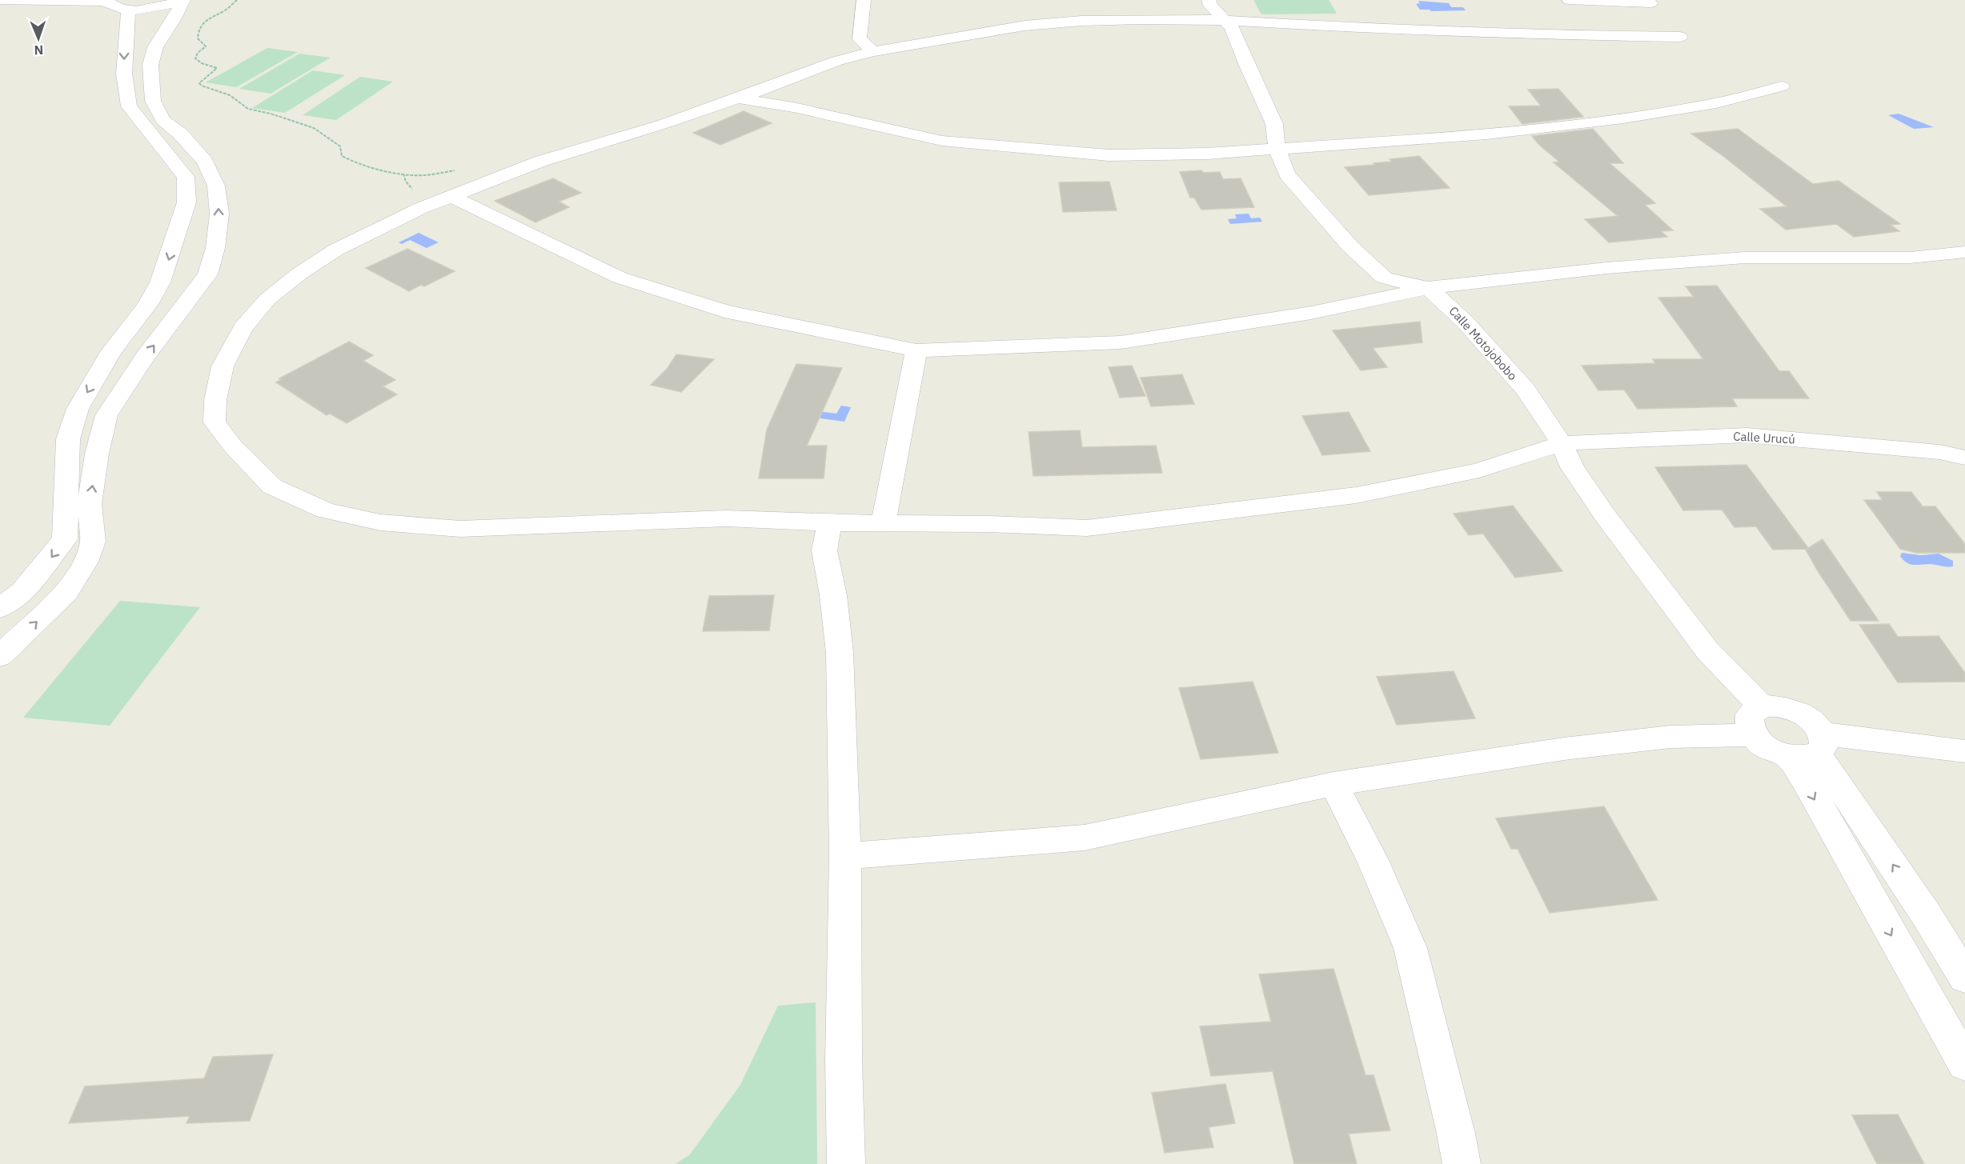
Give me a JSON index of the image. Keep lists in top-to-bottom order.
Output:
{
  "streets": {
    "street": ["Calle Motojobobo", "Calle Urucú"]
  },
  "crossings": [
    ["Calle Motojobobo", "Calle Urucú"]
  ],
  "north": "bottom"
}
